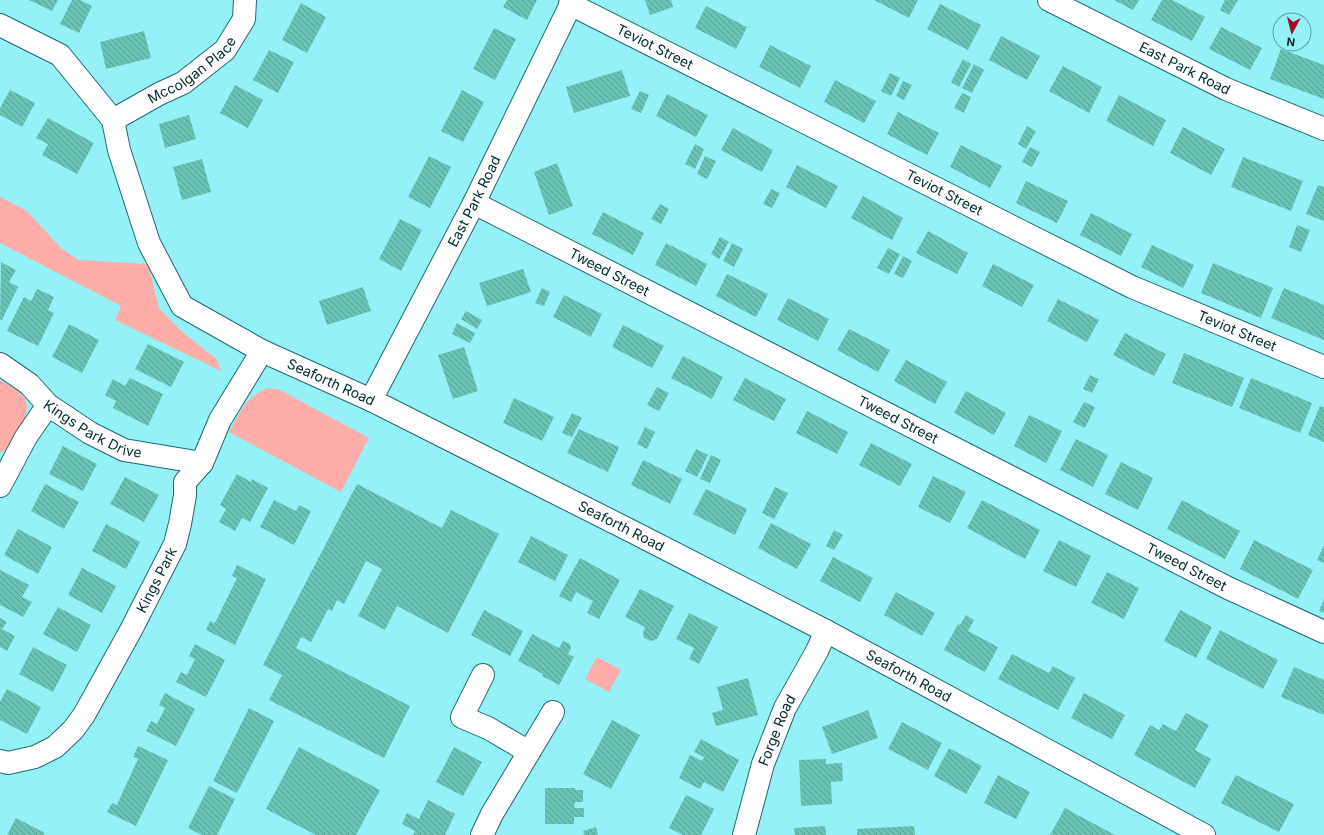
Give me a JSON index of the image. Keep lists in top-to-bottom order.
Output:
{
  "streets": {
    "street": [
      "Teviot Street",
      "Mccolgan Place",
      "East Park Road",
      "Tweed Street",
      "Seaforth Road",
      "Kings Park Drive",
      "Kings Park",
      "Forge Road"
    ]
  },
  "crossings": [
    ["Teviot Street", "East Park Road"],
    ["Mccolgan Place", "Seaforth Road"],
    ["East Park Road", "Tweed Street"],
    ["East Park Road", "Seaforth Road"],
    ["Seaforth Road", "Kings Park"],
    ["Seaforth Road", "Forge Road"],
    ["Kings Park Drive", "Kings Park"]
  ],
  "north": "bottom"
}
